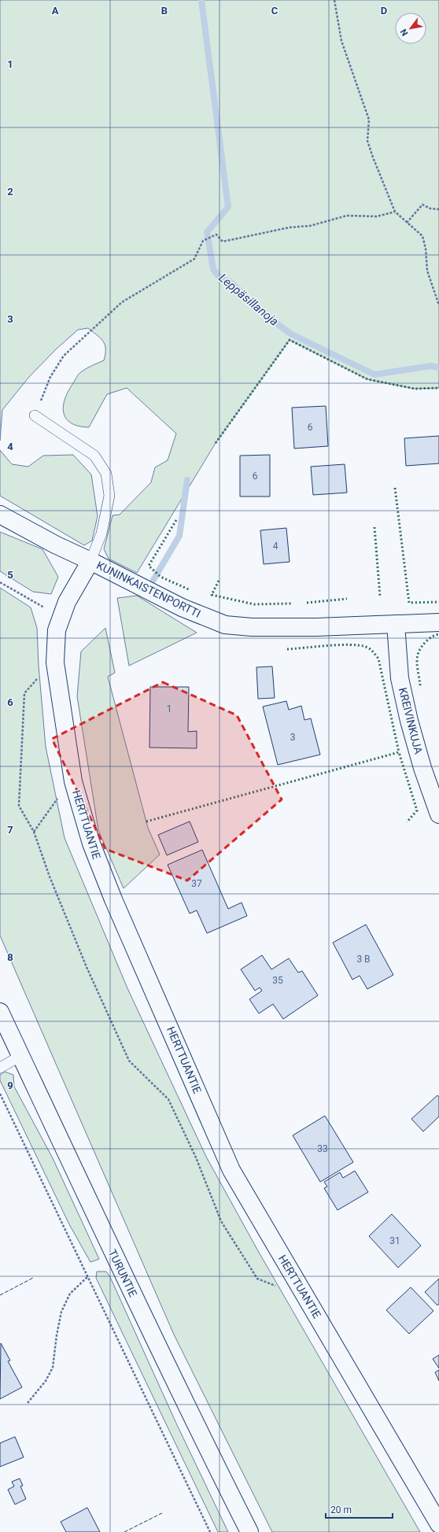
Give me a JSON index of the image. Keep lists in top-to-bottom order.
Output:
{
  "streets": {
    "street": [
      "KUNINKAISTENPORTTI",
      "KREIVINKUJA",
      "HERTTUANTIE",
      "TURUNTIE"
    ]
  },
  "crossings": [
    ["KUNINKAISTENPORTTI", "KREIVINKUJA"],
    ["KUNINKAISTENPORTTI", "HERTTUANTIE"]
  ],
  "water": ["Leppäsillanoja"],
  "house_numbers": [
    "6",
    "6",
    "4",
    "1",
    "3",
    "37",
    "3 B",
    "35",
    "33",
    "31"
  ],
  "scale_bar": "20 m",
  "north": "bottom left",
  "grid": {
    "columns": [
      "A",
      "B",
      "C",
      "D"
    ],
    "rows": [
      "1",
      "2",
      "3",
      "4",
      "5",
      "6",
      "7",
      "8",
      "9"
    ]
  }
}
